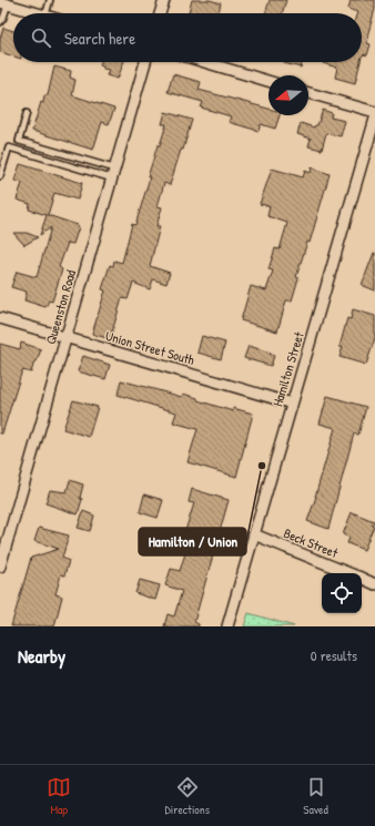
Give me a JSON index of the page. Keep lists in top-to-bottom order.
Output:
{
  "streets": {
    "street": [
      "Queenston Road",
      "Union Street South",
      "Hamilton Street",
      "Beck Street"
    ]
  },
  "crossings": [
    ["Queenston Road", "Union Street South"],
    ["Union Street South", "Hamilton Street"],
    ["Hamilton Street", "Beck Street"]
  ],
  "places": ["Hamilton / Union"],
  "north": "left",
  "page": {
    "search": "Search here",
    "heading": ["Nearby", "0 results"],
    "nav": ["Map", "Directions", "Saved"]
  }
}
